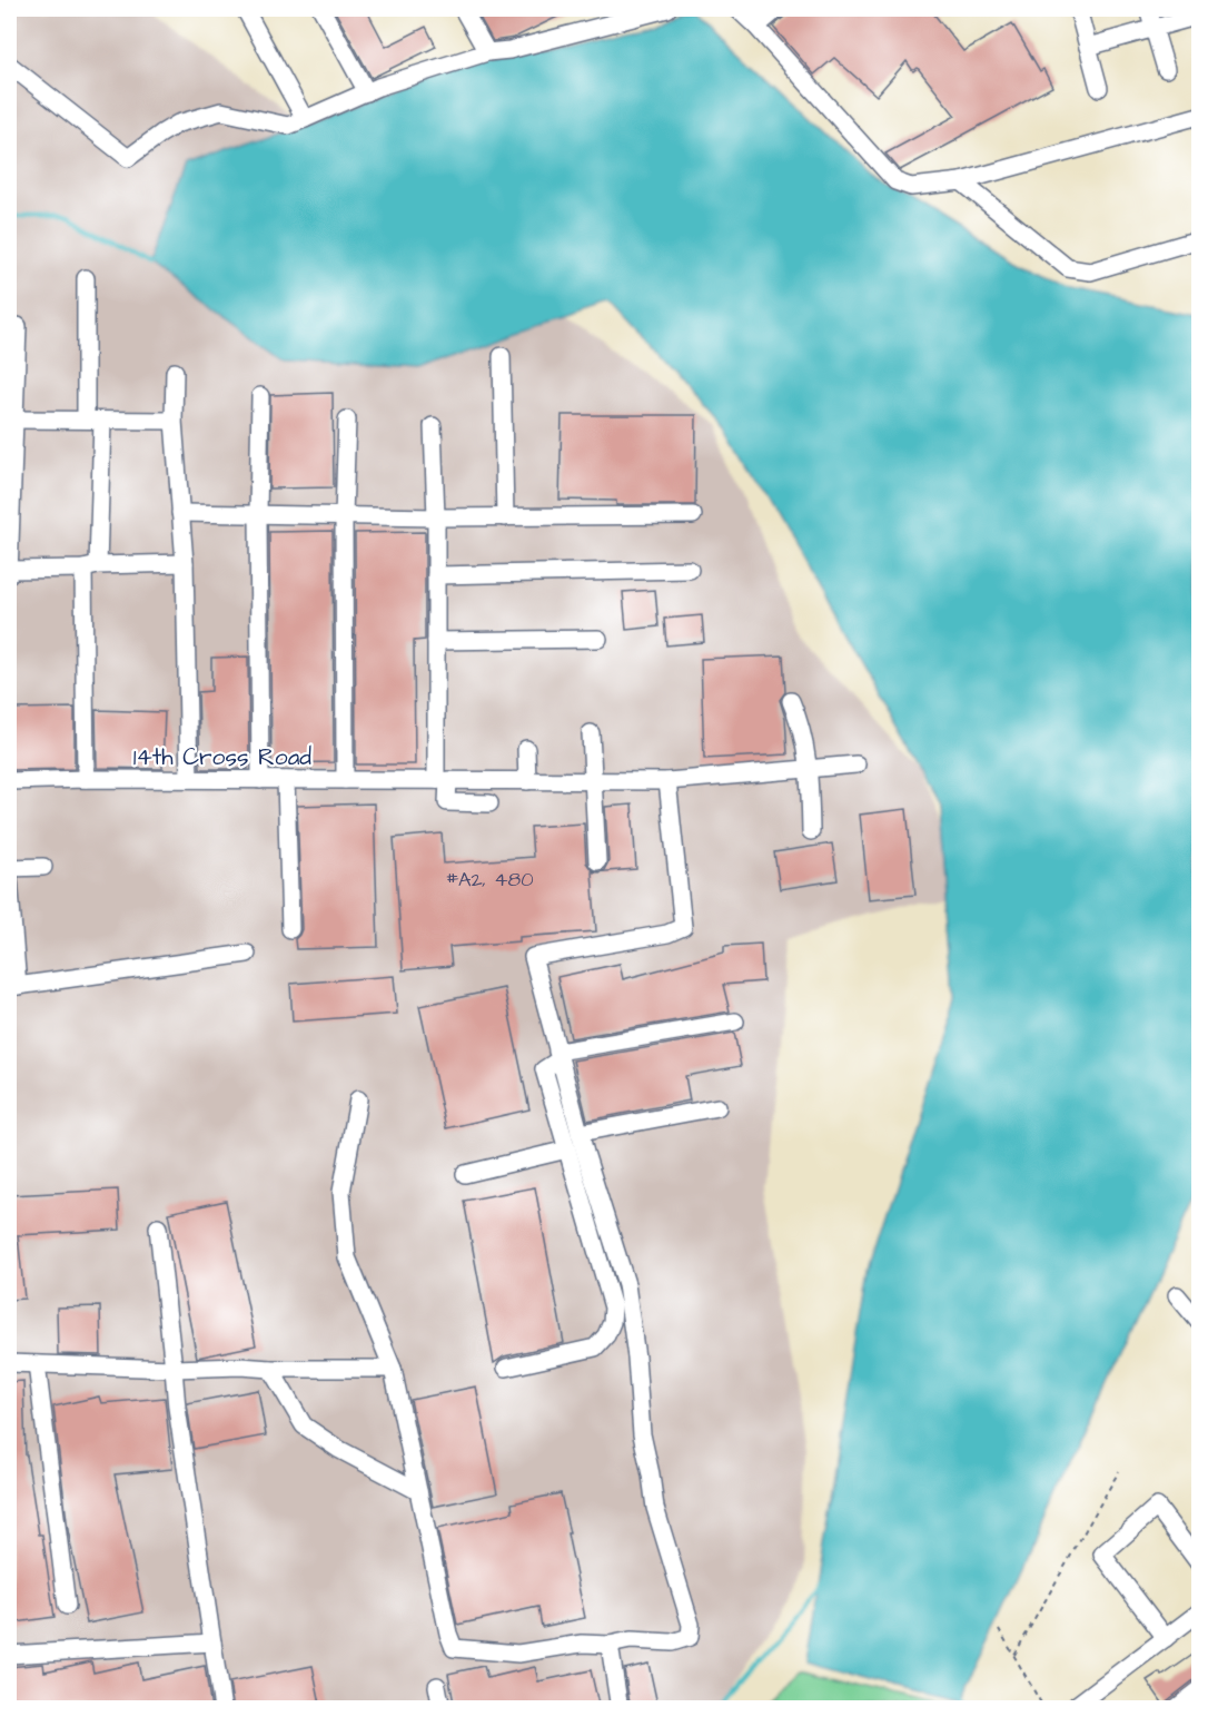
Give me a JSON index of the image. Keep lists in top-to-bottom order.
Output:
{
  "streets": {
    "street": ["14th Cross Road"]
  },
  "house_numbers": ["#A2, 480"]
}
